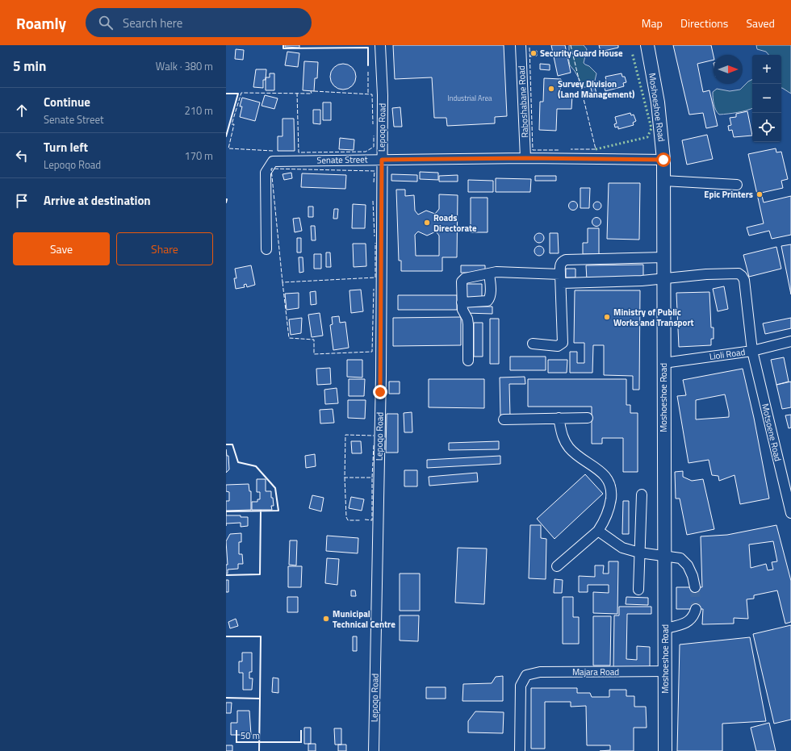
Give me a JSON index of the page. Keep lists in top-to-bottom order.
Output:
{
  "streets": {
    "main road": ["Moshoeshoe Road"],
    "street": [
      "Raboshabane Road",
      "Lepoqo Road",
      "Senate Street",
      "Lioli Road",
      "Motsoene Road",
      "Majara Road"
    ]
  },
  "crossings": [
    ["Raboshabane Road", "Senate Street"],
    ["Moshoeshoe Road", "Senate Street"],
    ["Moshoeshoe Road", "Lioli Road"],
    ["Moshoeshoe Road", "Motsoene Road"],
    ["Moshoeshoe Road", "Majara Road"],
    ["Lepoqo Road", "Senate Street"],
    ["Lioli Road", "Motsoene Road"]
  ],
  "places": [
    "Security Guard House",
    "Survey Division (Land Management)",
    "Epic Printers",
    "Roads Directorate",
    "Ministry of Public Works and Transport",
    "Municipal Technical Centre"
  ],
  "house_numbers": ["Industrial Area"],
  "scale_bar": "50 m",
  "north": "right",
  "page": {
    "header": "Roamly",
    "search": "Search here",
    "nav": ["Map", "Directions", "Saved"],
    "heading": ["5 min", "Walk · 380 m"],
    "map_buttons": ["+", "−"],
    "list": [
      ["Continue", "Senate Street", "210 m"],
      ["Turn left", "Lepoqo Road", "170 m"],
      "Arrive at destination"
    ],
    "buttons": ["Save", "Share"],
    "scale": "50 m"
  }
}
